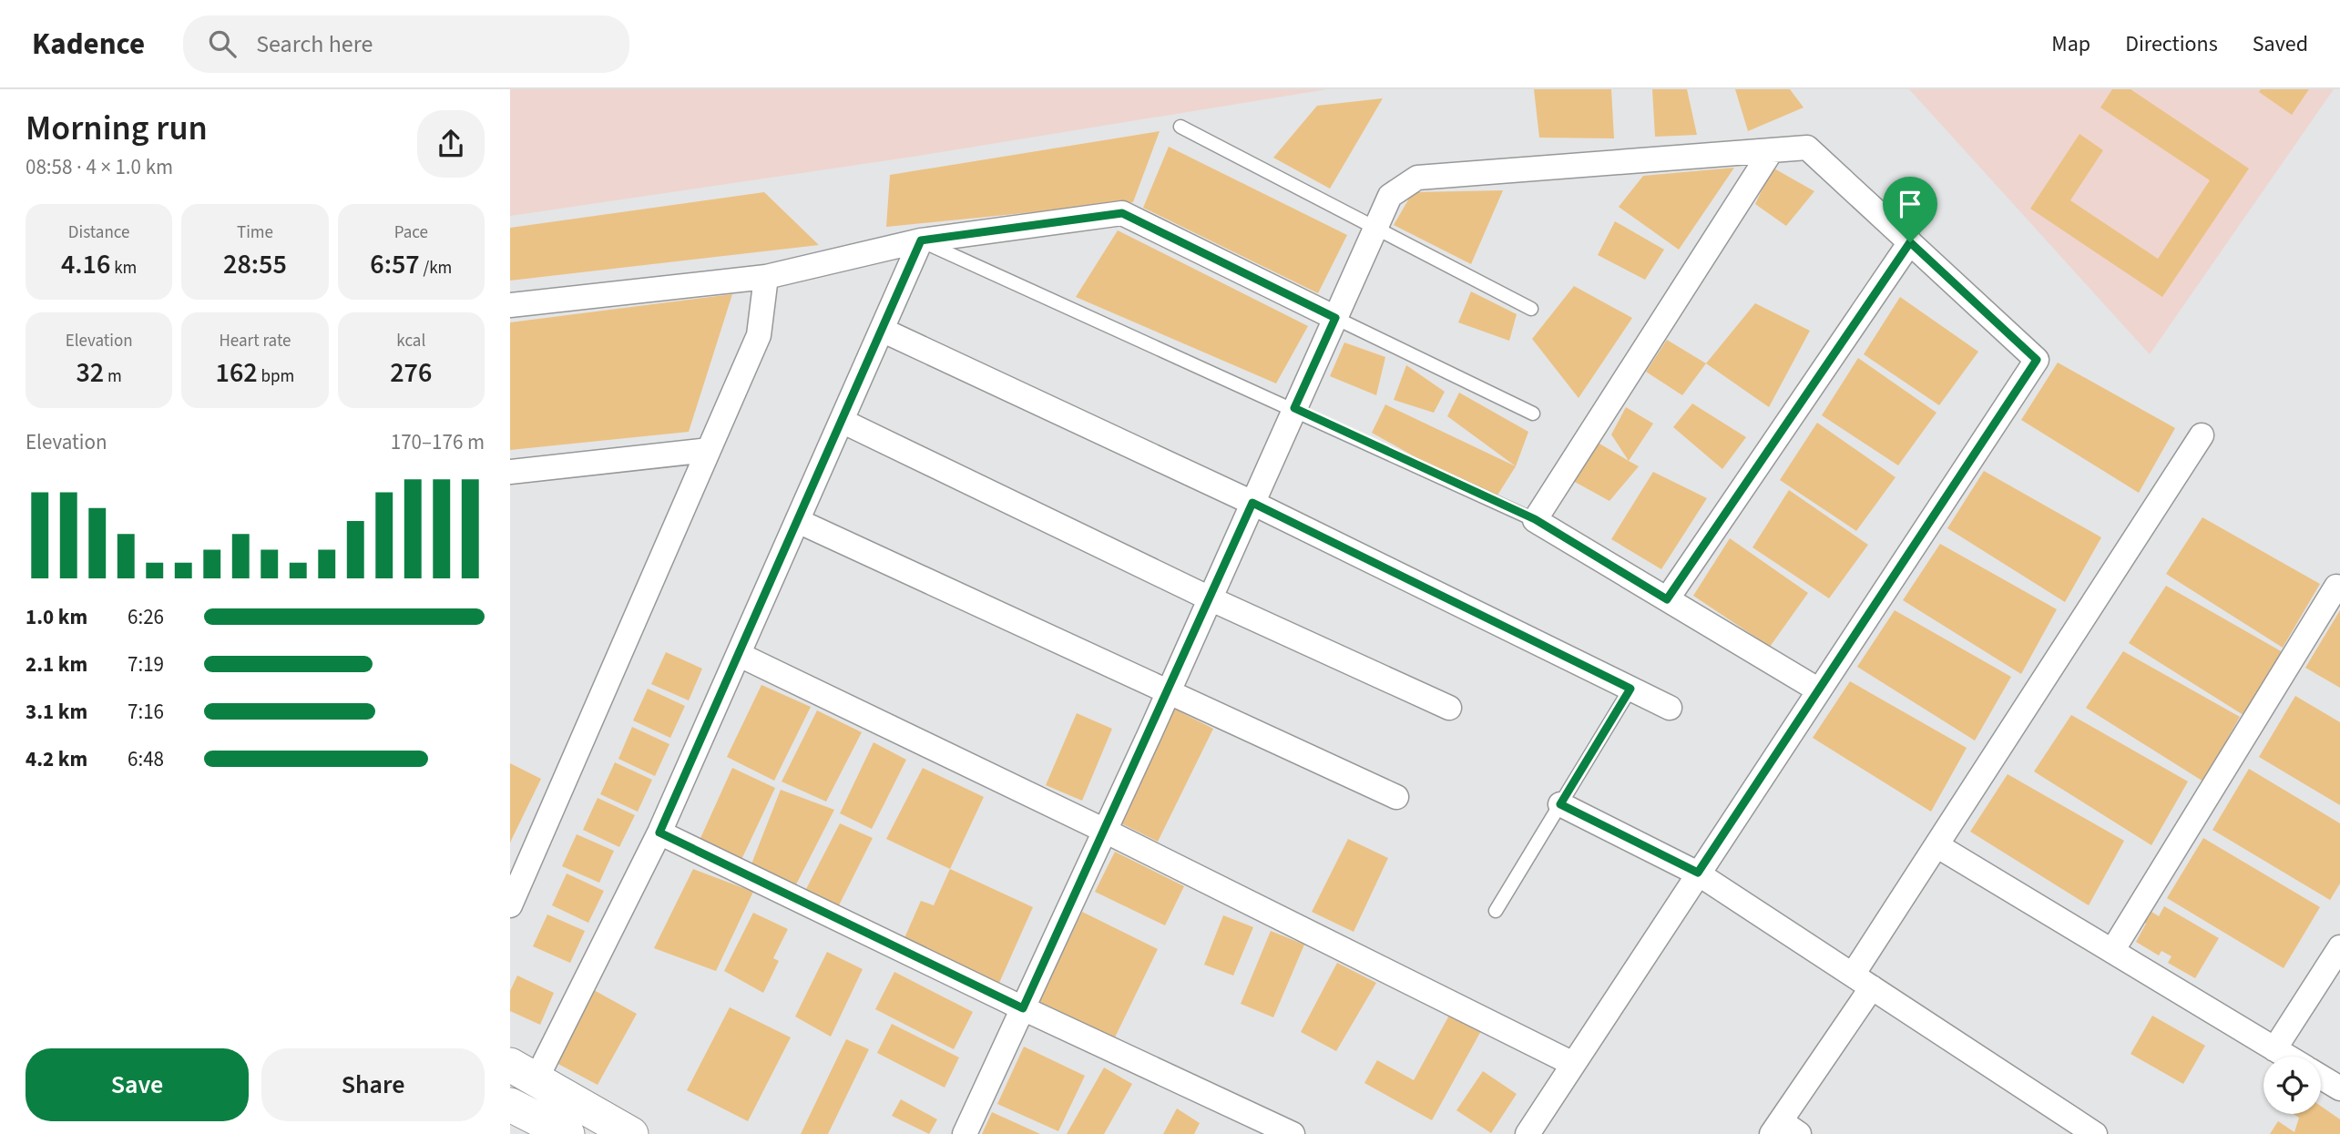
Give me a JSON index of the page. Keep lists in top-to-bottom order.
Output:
{
  "page": {
    "header": "Kadence",
    "search": "Search here",
    "nav": ["Map", "Directions", "Saved"],
    "heading": ["Morning run", "08:58 · 4 × 1.0 km"],
    "stats": [
      ["Distance", "4.16 km"],
      ["Time", "28:55"],
      ["Pace", "6:57 /km"],
      ["Elevation", "32 m"],
      ["Heart rate", "162 bpm"],
      ["kcal", "276"]
    ],
    "chart": ["Elevation", "170–176 m"],
    "list": [
      {
        "name": "1.0 km",
        "note": "6:26"
      },
      {
        "name": "2.1 km",
        "note": "7:19"
      },
      {
        "name": "3.1 km",
        "note": "7:16"
      },
      {
        "name": "4.2 km",
        "note": "6:48"
      }
    ],
    "buttons": ["Save", "Share"]
  }
}
